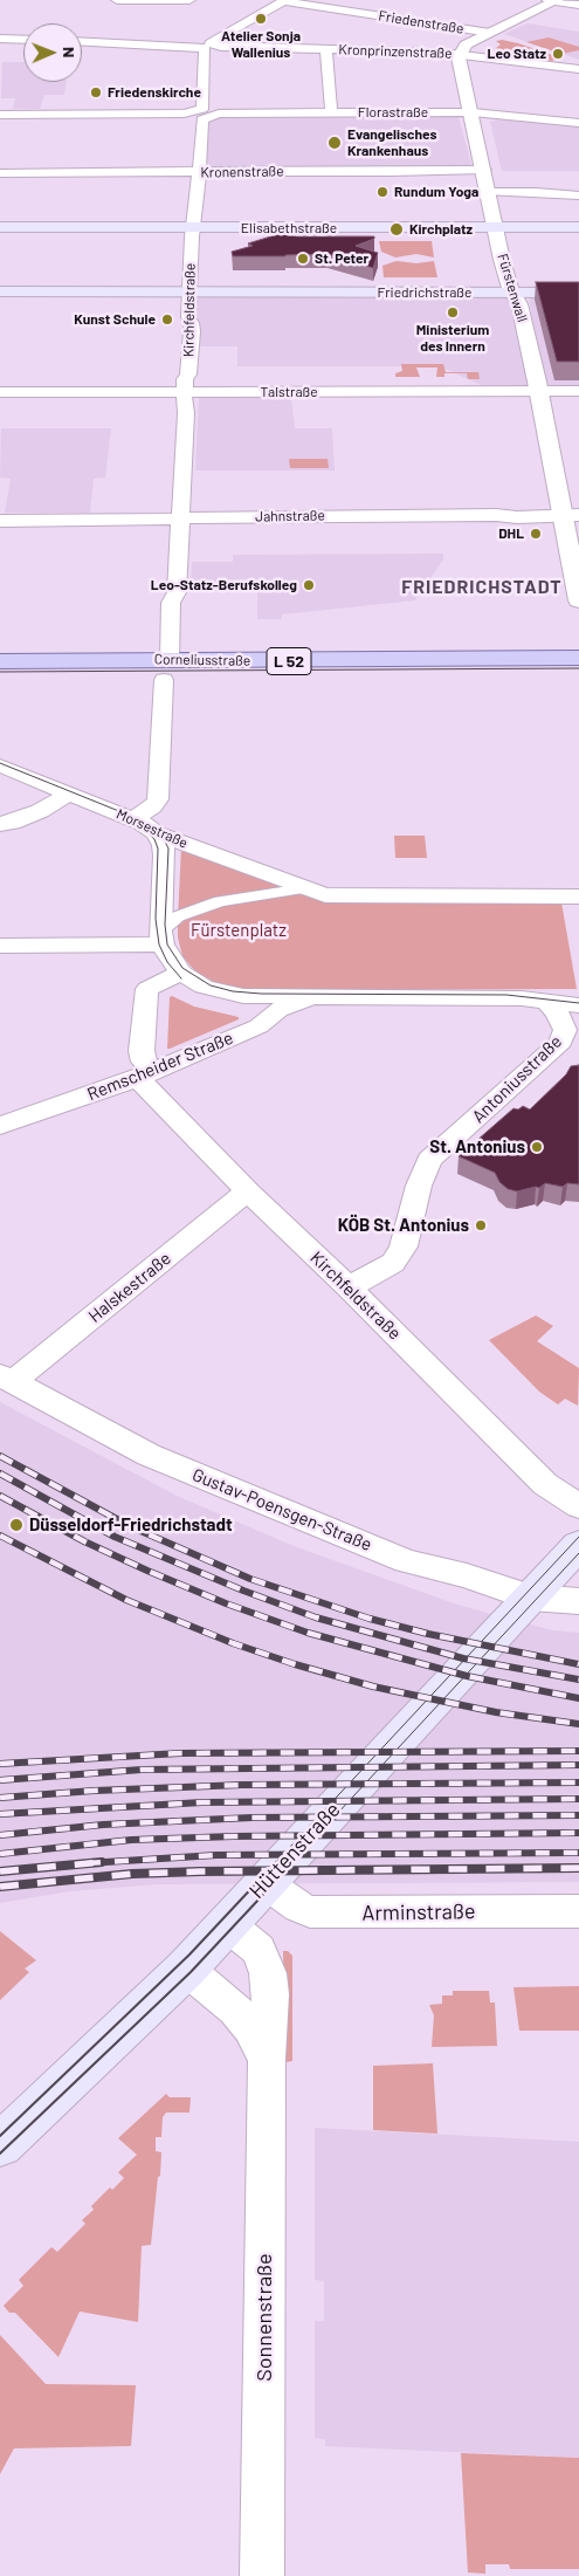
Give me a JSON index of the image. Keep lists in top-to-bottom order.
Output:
{
  "streets": {
    "main road": [
      "Elisabethstraße",
      "Friedrichstraße",
      "Corneliusstraße",
      "L 52",
      "Hüttenstraße"
    ],
    "street": [
      "Friedenstraße",
      "Kronprinzenstraße",
      "Florastraße",
      "Kronenstraße",
      "Fürstenwall",
      "Kirchfeldstraße",
      "Talstraße",
      "Jahnstraße",
      "Morsestraße",
      "Remscheider Straße",
      "Antoniusstraße",
      "Halskestraße",
      "Gustav-Poensgen-Straße",
      "Arminstraße",
      "Sonnenstraße"
    ]
  },
  "crossings": [
    ["Kronprinzenstraße", "Fürstenwall"],
    ["Kronprinzenstraße", "Kirchfeldstraße"],
    ["Florastraße", "Fürstenwall"],
    ["Florastraße", "Kirchfeldstraße"],
    ["Kronenstraße", "Fürstenwall"],
    ["Kronenstraße", "Kirchfeldstraße"],
    ["Elisabethstraße", "Fürstenwall"],
    ["Elisabethstraße", "Kirchfeldstraße"],
    ["Fürstenwall", "Friedrichstraße"],
    ["Fürstenwall", "Talstraße"],
    ["Fürstenwall", "Jahnstraße"],
    ["Friedrichstraße", "Kirchfeldstraße"],
    ["Kirchfeldstraße", "Talstraße"],
    ["Kirchfeldstraße", "Jahnstraße"],
    ["Kirchfeldstraße", "Corneliusstraße"],
    ["Kirchfeldstraße", "Morsestraße"],
    ["Kirchfeldstraße", "Remscheider Straße"],
    ["Kirchfeldstraße", "Antoniusstraße"],
    ["Kirchfeldstraße", "Halskestraße"],
    ["Corneliusstraße", "L 52"],
    ["Halskestraße", "Gustav-Poensgen-Straße"],
    ["Gustav-Poensgen-Straße", "Hüttenstraße"],
    ["Hüttenstraße", "Arminstraße"],
    ["Hüttenstraße", "Sonnenstraße"]
  ],
  "districts": ["FRIEDRICHSTADT"],
  "parks": ["Fürstenplatz"],
  "places": [
    "Atelier Sonja Wallenius",
    "Leo Statz",
    "Friedenskirche",
    "Evangelisches Krankenhaus",
    "Rundum Yoga",
    "Kirchplatz",
    "St. Peter",
    "Ministerium des Innern",
    "Kunst Schule",
    "DHL",
    "Leo-Statz-Berufskolleg",
    "St. Antonius",
    "KÖB St. Antonius",
    "Düsseldorf-Friedrichstadt"
  ],
  "north": "right"
}
